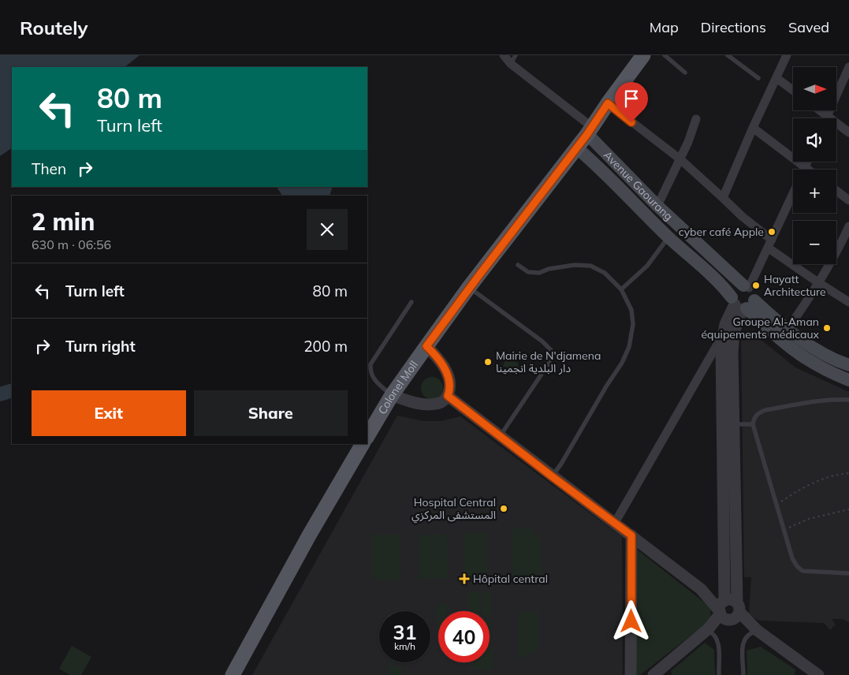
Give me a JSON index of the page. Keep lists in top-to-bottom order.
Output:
{
  "streets": {
    "main road": ["Avenue Gaourang", "Colonel Moll"]
  },
  "crossings": [
    ["Avenue Gaourang", "Colonel Moll"]
  ],
  "places": {
    "other": [
      "cyber café Apple",
      "Hayatt Architecture",
      "Groupe Al-Aman équipements médicaux",
      "Mairie de N'djamena دار البلدية انجمينا",
      "Hospital Central المستشفى المركزي"
    ],
    "health": ["Hôpital central"]
  },
  "north": "right",
  "page": {
    "header": "Routely",
    "nav": ["Map", "Directions", "Saved"],
    "map_buttons": ["+", "−"],
    "turn": ["80 m", "Turn left"],
    "then": "Then",
    "heading": ["2 min", "630 m · 06:56"],
    "list": [
      {
        "name": "Turn left",
        "value": "80 m"
      },
      {
        "name": "Turn right",
        "value": "200 m"
      }
    ],
    "buttons": ["Exit", "Share"],
    "speed": "31 km/h",
    "limit": "40"
  }
}
